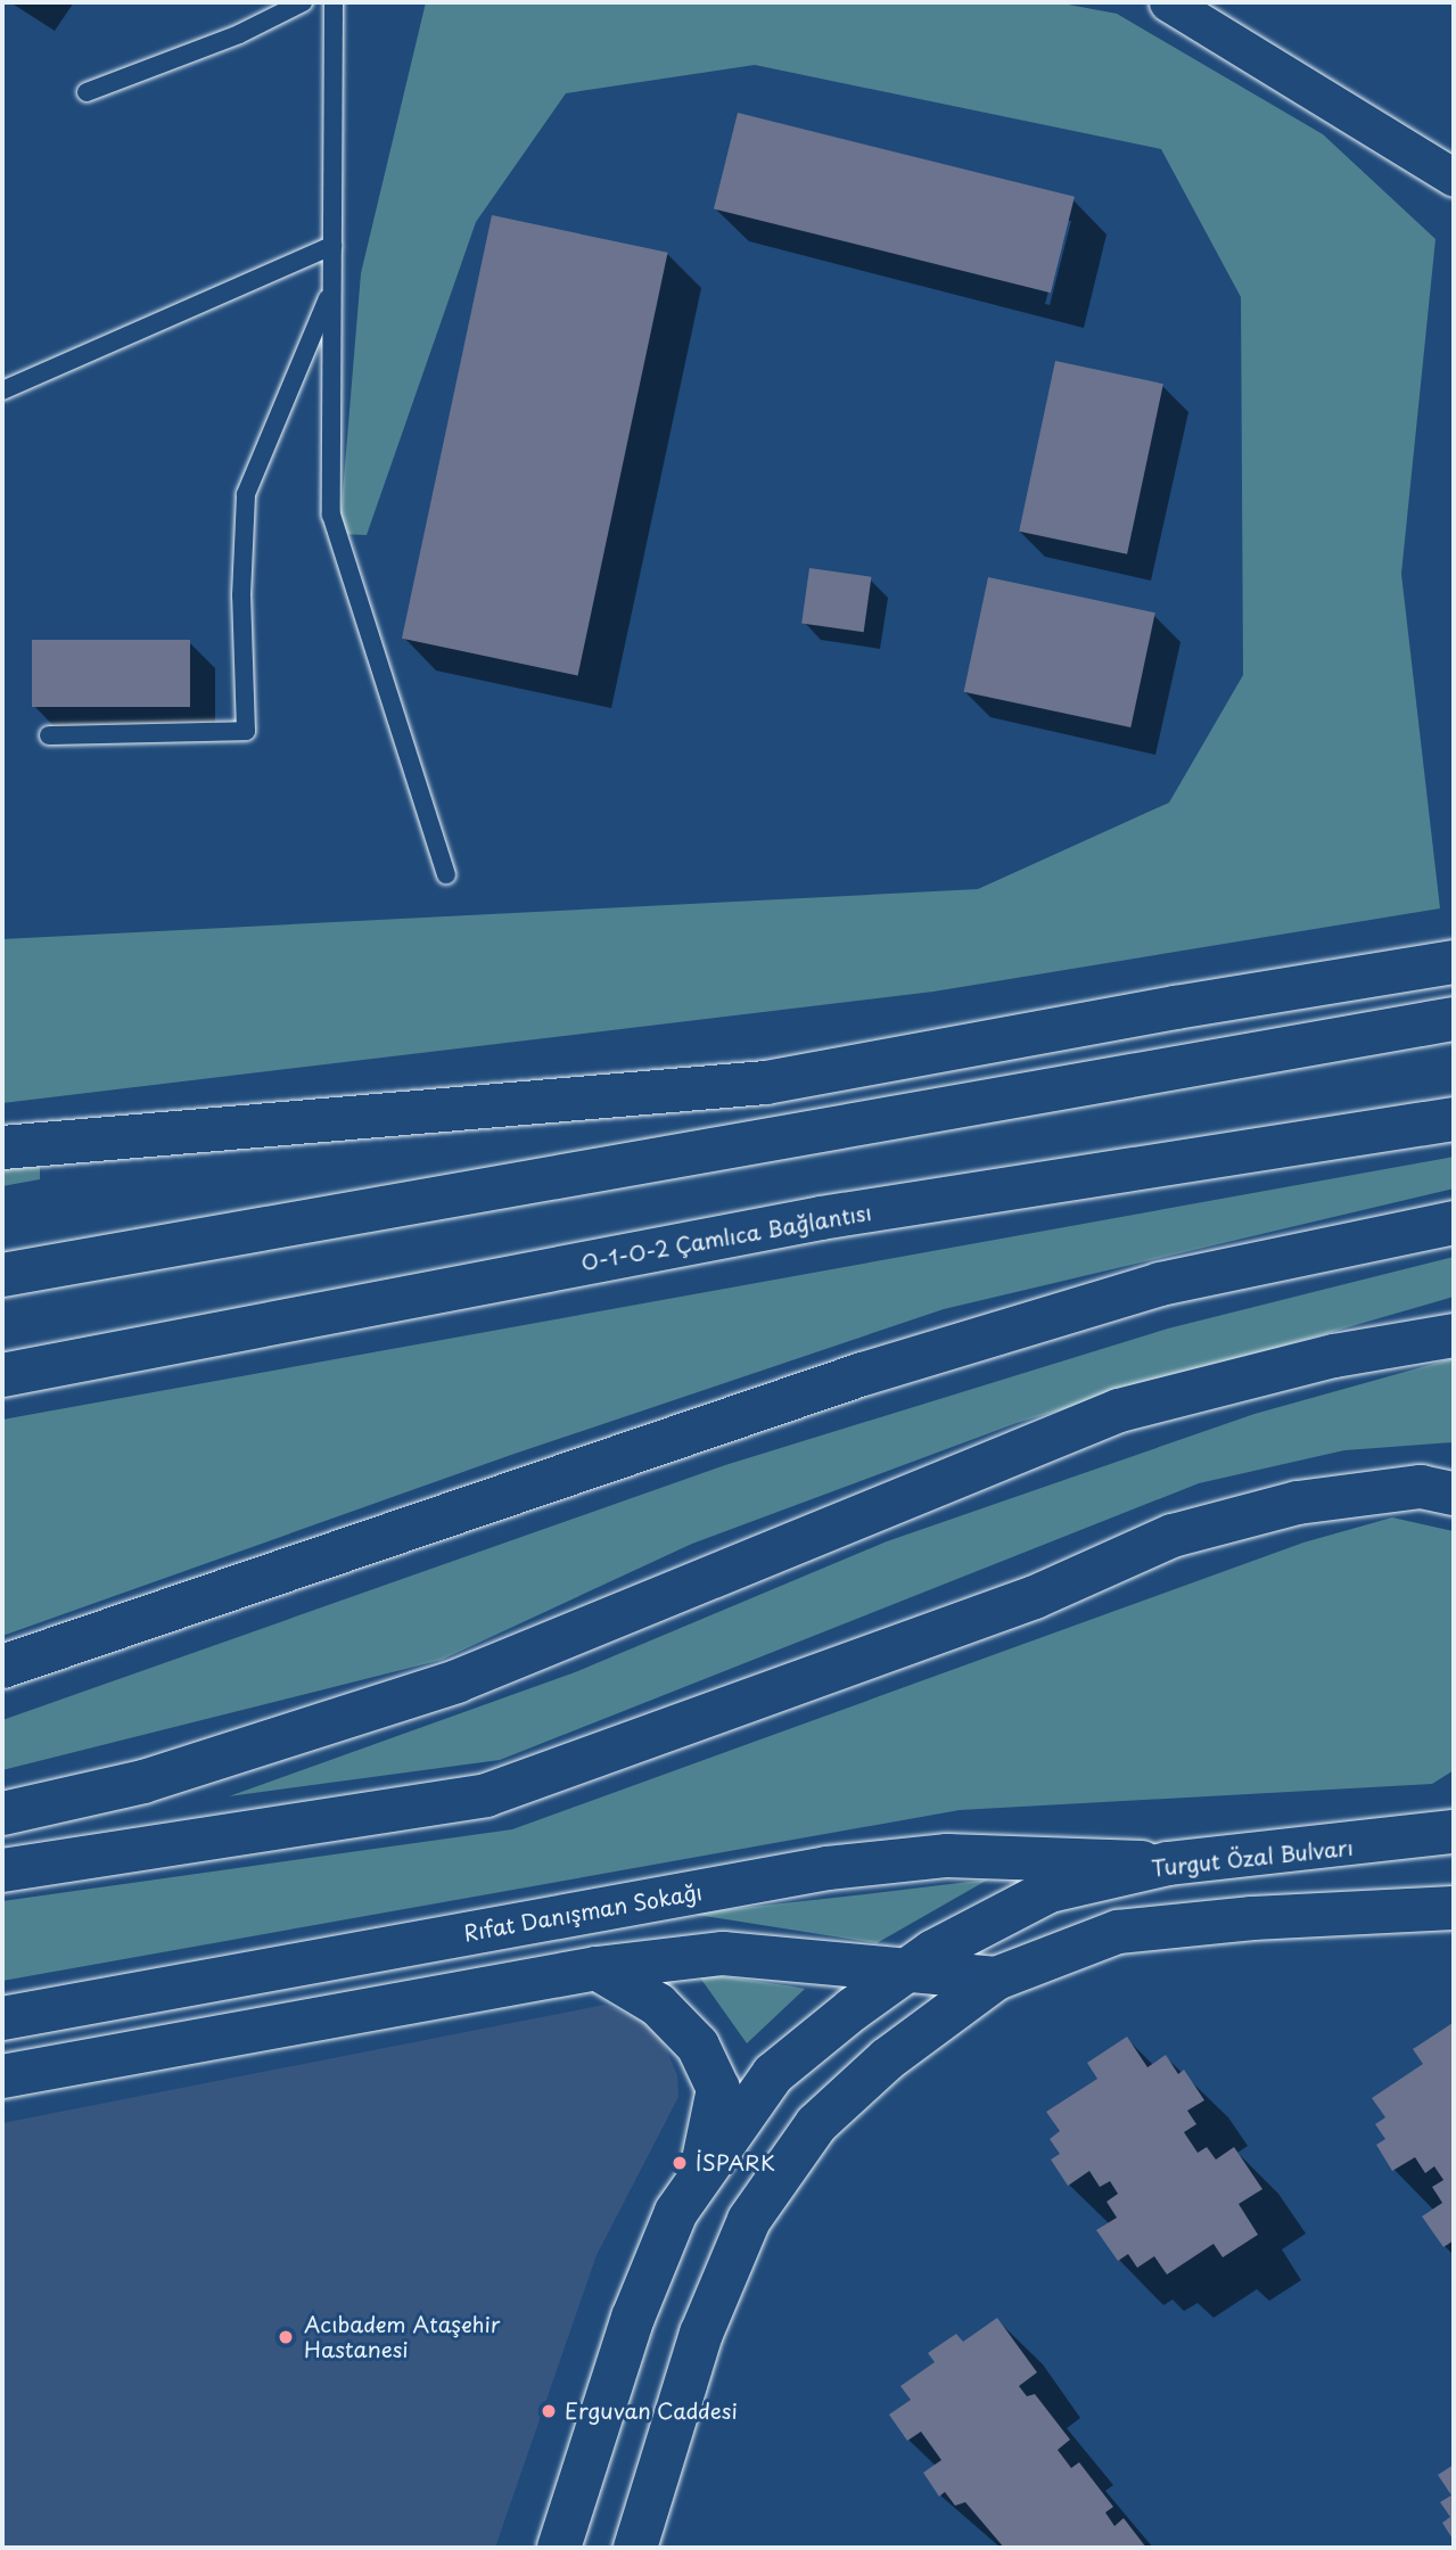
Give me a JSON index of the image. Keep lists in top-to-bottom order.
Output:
{
  "streets": {
    "main road": ["O-1-O-2 Çamlıca Bağlantısı", "Turgut Özal Bulvarı", "Rıfat Danışman Sokağı"]
  },
  "crossings": [
    ["Turgut Özal Bulvarı", "Rıfat Danışman Sokağı"]
  ],
  "places": ["İSPARK", "Acıbadem Ataşehir Hastanesi", "Erguvan Caddesi"]
}
